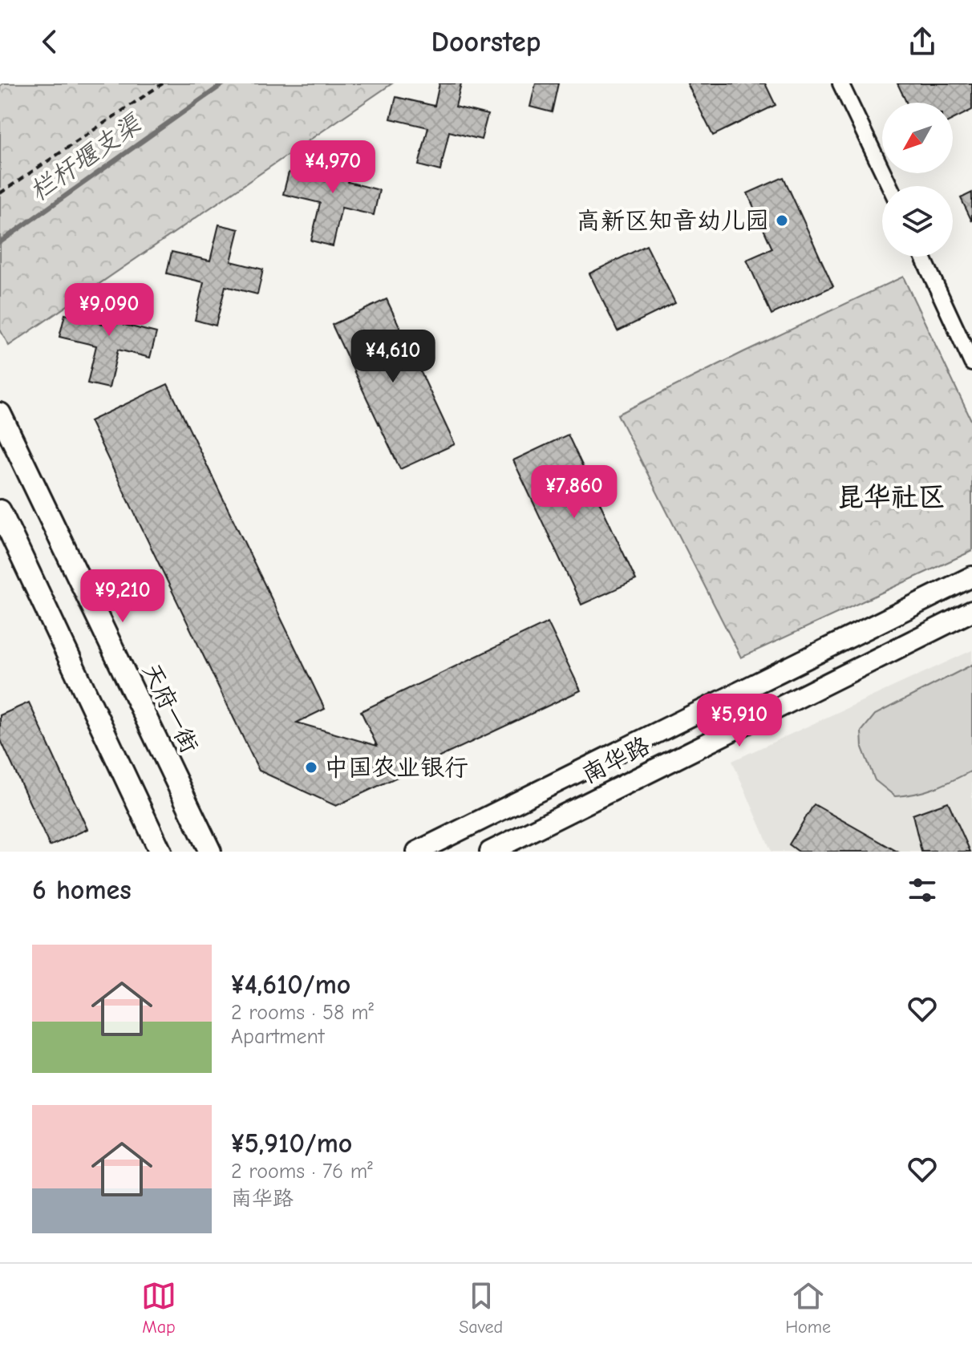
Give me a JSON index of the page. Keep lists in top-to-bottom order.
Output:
{
  "streets": {
    "main road": ["天府一街"],
    "street": ["南华路"]
  },
  "districts": ["昆华社区"],
  "water": ["栏杆堰支渠"],
  "places": ["高新区知音幼儿园", "中国农业银行"],
  "north": "bottom left",
  "page": {
    "header": "Doorstep",
    "price": [
      "¥4,970",
      "¥9,090",
      "¥4,610",
      "¥7,860",
      "¥9,210",
      "¥5,910"
    ],
    "heading": "6 homes",
    "list": [
      {
        "name": "¥4,610/mo",
        "note": "2 rooms · 58 m² · Apartment"
      },
      {
        "name": "¥5,910/mo",
        "note": "2 rooms · 76 m² · 南华路"
      }
    ],
    "tabs": ["Map", "Saved", "Home"]
  }
}
